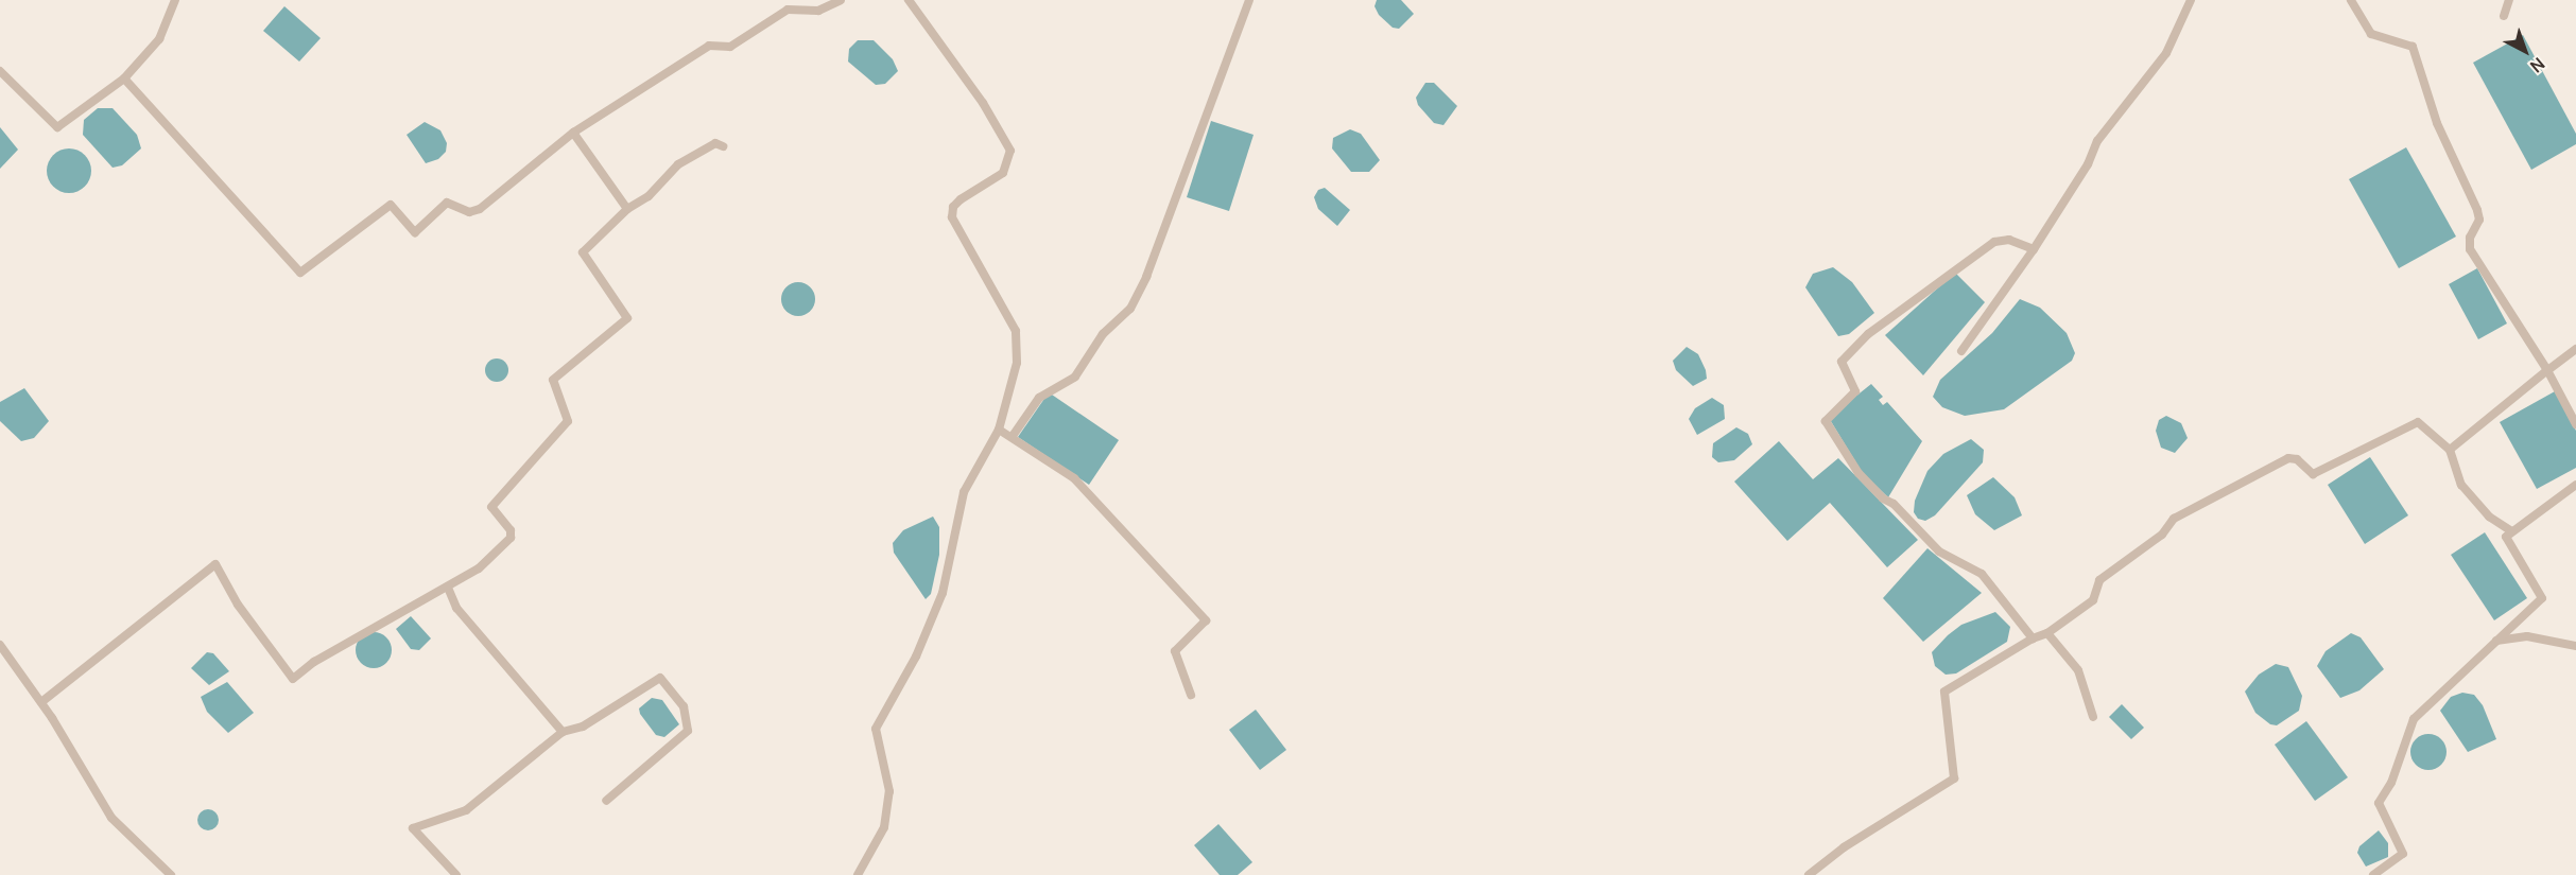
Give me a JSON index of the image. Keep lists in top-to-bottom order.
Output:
{
  "north": "bottom right"
}
